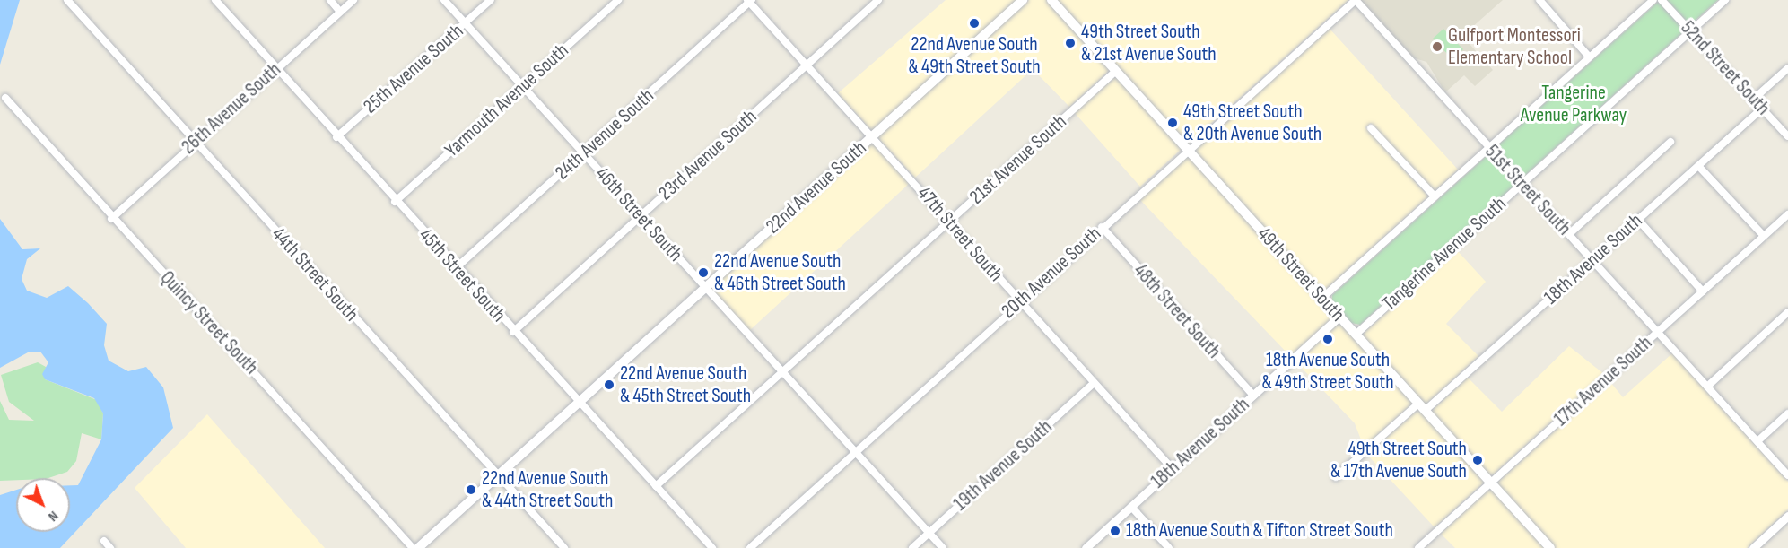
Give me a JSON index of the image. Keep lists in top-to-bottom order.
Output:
{
  "streets": {
    "main road": ["22nd Avenue South", "49th Street South"],
    "street": [
      "52nd Street South",
      "25th Avenue South",
      "Yarmouth Avenue South",
      "26th Avenue South",
      "24th Avenue South",
      "23rd Avenue South",
      "21st Avenue South",
      "51st Street South",
      "46th Street South",
      "47th Street South",
      "Tangerine Avenue South",
      "18th Avenue South",
      "20th Avenue South",
      "44th Street South",
      "45th Street South",
      "48th Street South",
      "Quincy Street South",
      "17th Avenue South",
      "19th Avenue South"
    ]
  },
  "crossings": [
    ["52nd Street South", "Tangerine Avenue South"],
    ["52nd Street South", "18th Avenue South"],
    ["25th Avenue South", "46th Street South"],
    ["25th Avenue South", "45th Street South"],
    ["Yarmouth Avenue South", "46th Street South"],
    ["Yarmouth Avenue South", "45th Street South"],
    ["26th Avenue South", "44th Street South"],
    ["26th Avenue South", "45th Street South"],
    ["26th Avenue South", "Quincy Street South"],
    ["24th Avenue South", "46th Street South"],
    ["24th Avenue South", "47th Street South"],
    ["24th Avenue South", "45th Street South"],
    ["23rd Avenue South", "46th Street South"],
    ["23rd Avenue South", "47th Street South"],
    ["23rd Avenue South", "45th Street South"],
    ["21st Avenue South", "46th Street South"],
    ["21st Avenue South", "47th Street South"],
    ["21st Avenue South", "49th Street South"],
    ["21st Avenue South", "45th Street South"],
    ["22nd Avenue South", "46th Street South"],
    ["22nd Avenue South", "47th Street South"],
    ["22nd Avenue South", "44th Street South"],
    ["22nd Avenue South", "45th Street South"],
    ["51st Street South", "Tangerine Avenue South"],
    ["51st Street South", "18th Avenue South"],
    ["51st Street South", "20th Avenue South"],
    ["51st Street South", "17th Avenue South"],
    ["46th Street South", "20th Avenue South"],
    ["46th Street South", "19th Avenue South"],
    ["47th Street South", "18th Avenue South"],
    ["47th Street South", "20th Avenue South"],
    ["47th Street South", "19th Avenue South"],
    ["Tangerine Avenue South", "49th Street South"],
    ["18th Avenue South", "49th Street South"],
    ["18th Avenue South", "48th Street South"],
    ["20th Avenue South", "49th Street South"],
    ["20th Avenue South", "48th Street South"],
    ["49th Street South", "17th Avenue South"]
  ],
  "parks": ["Tangerine Avenue Parkway"],
  "places": [
    "22nd Avenue South & 49th Street South",
    "49th Street South & 21st Avenue South",
    "Gulfport Montessori Elementary School",
    "49th Street South & 20th Avenue South",
    "22nd Avenue South & 46th Street South",
    "18th Avenue South & 49th Street South",
    "22nd Avenue South & 45th Street South",
    "49th Street South & 17th Avenue South",
    "22nd Avenue South & 44th Street South",
    "18th Avenue South & Tifton Street South"
  ],
  "north": "bottom right"
}
